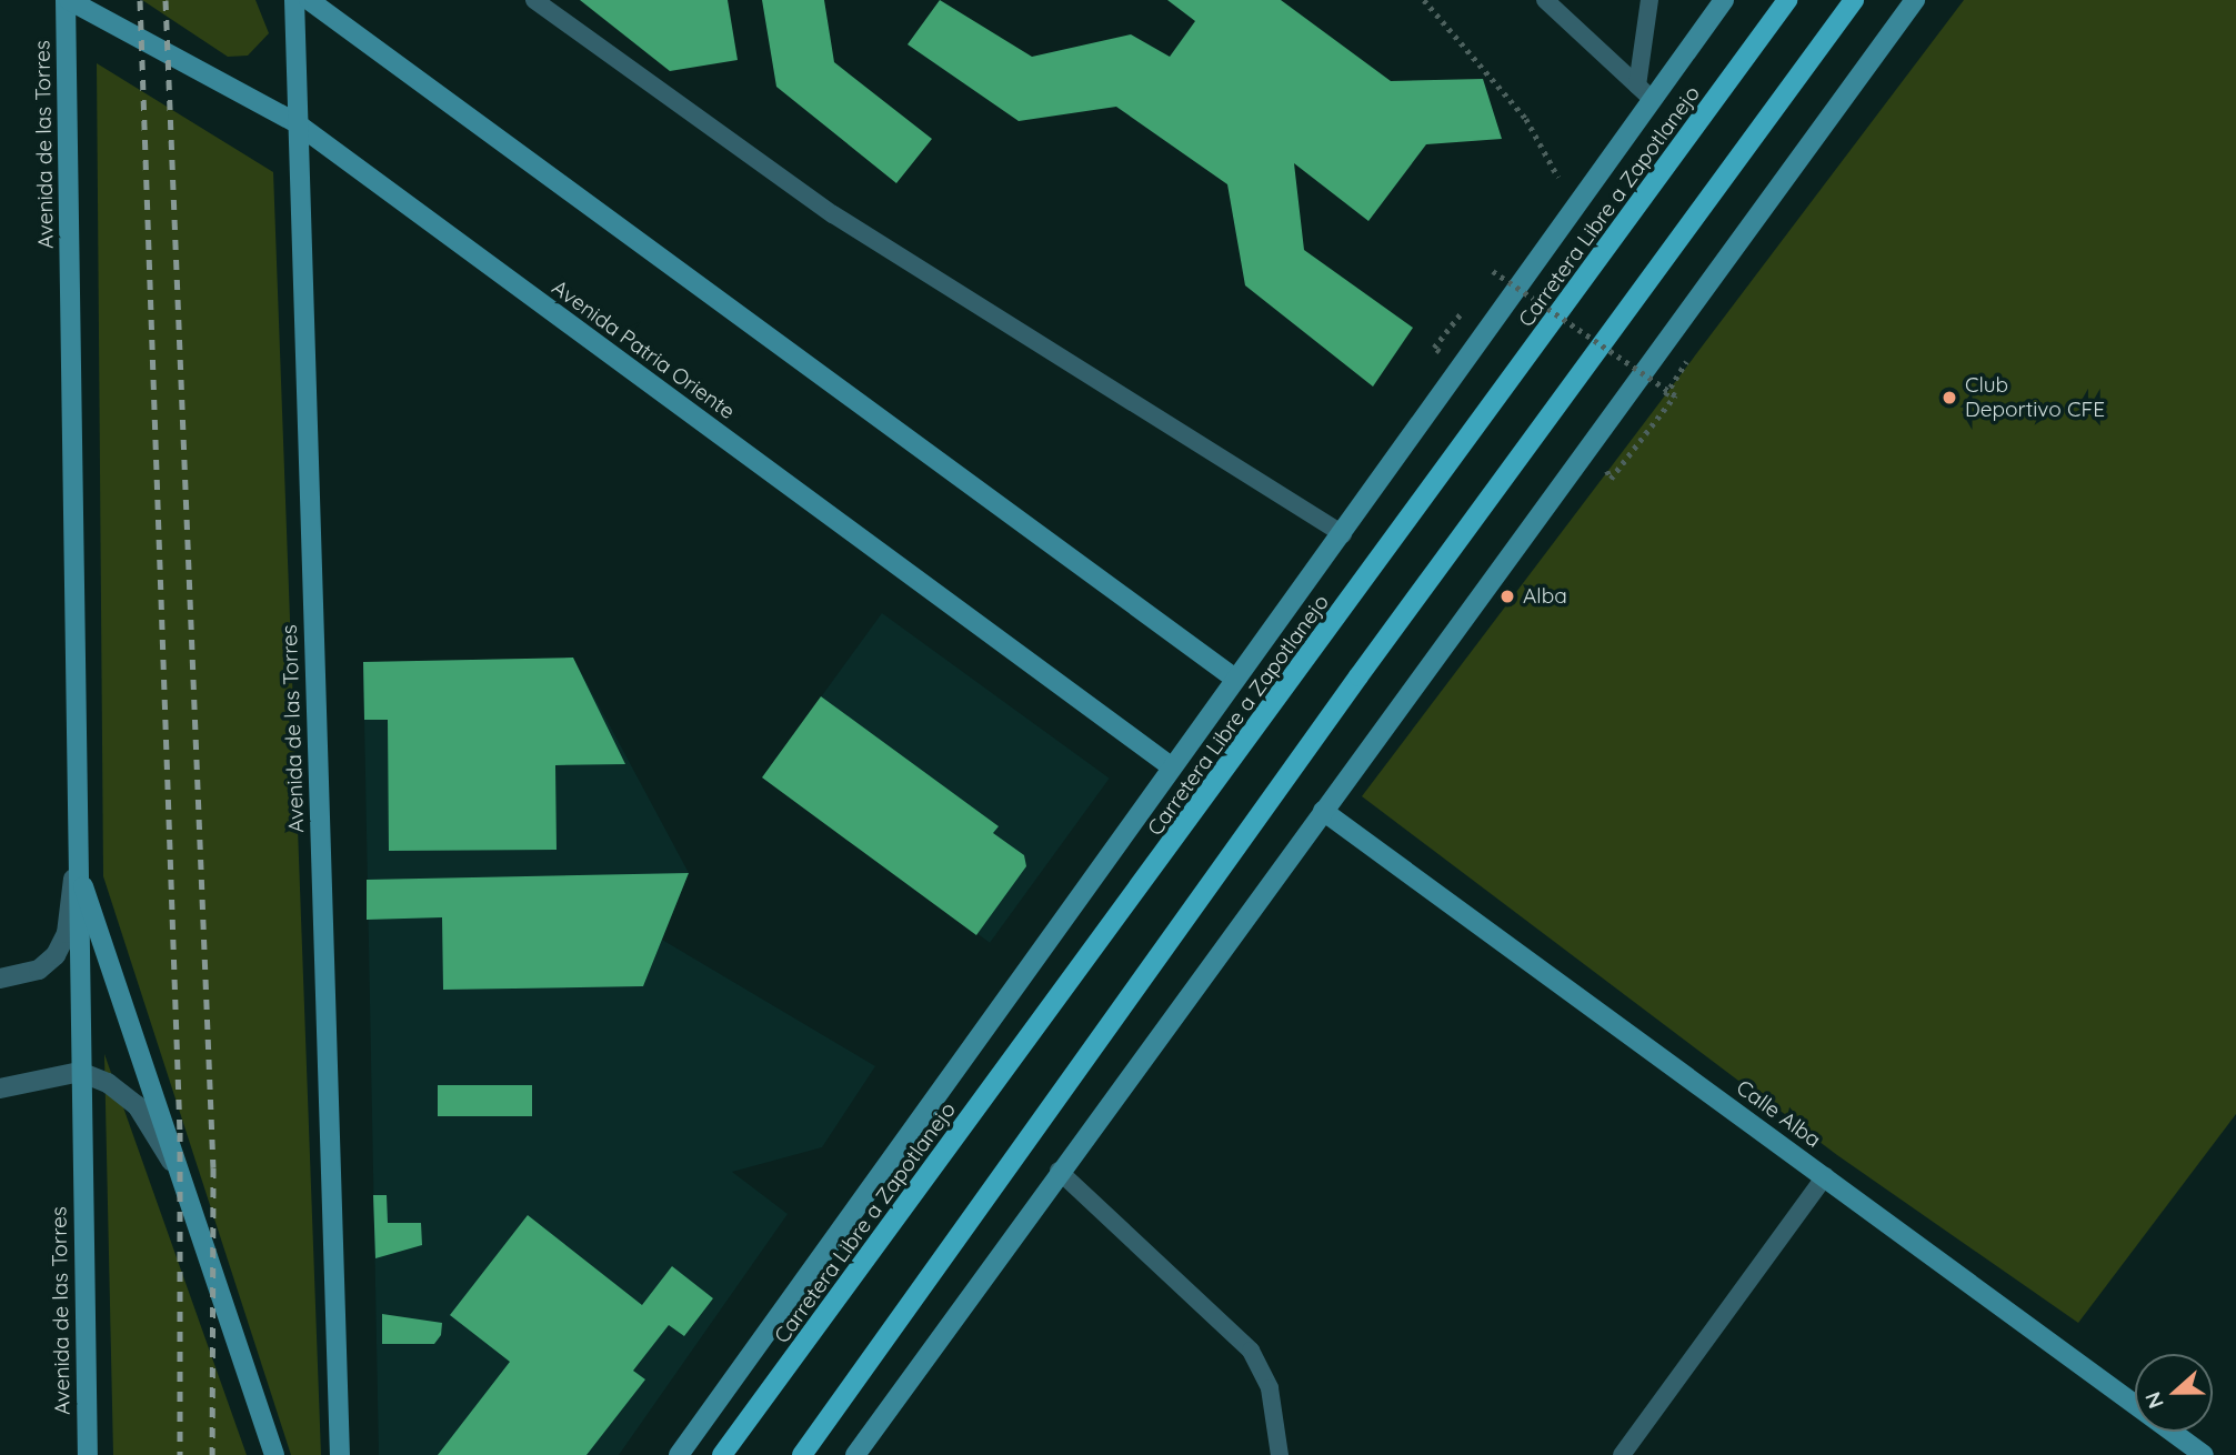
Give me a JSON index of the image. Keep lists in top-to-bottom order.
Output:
{
  "streets": {
    "main road": [
      "Avenida de las Torres",
      "Carretera Libre a Zapotlanejo",
      "Avenida Patria Oriente",
      "Calle Alba"
    ]
  },
  "crossings": [
    ["Avenida de las Torres", "Avenida Patria Oriente"],
    ["Carretera Libre a Zapotlanejo", "Avenida Patria Oriente"]
  ],
  "places": ["Club Deportivo CFE", "Alba"],
  "north": "left"
}
